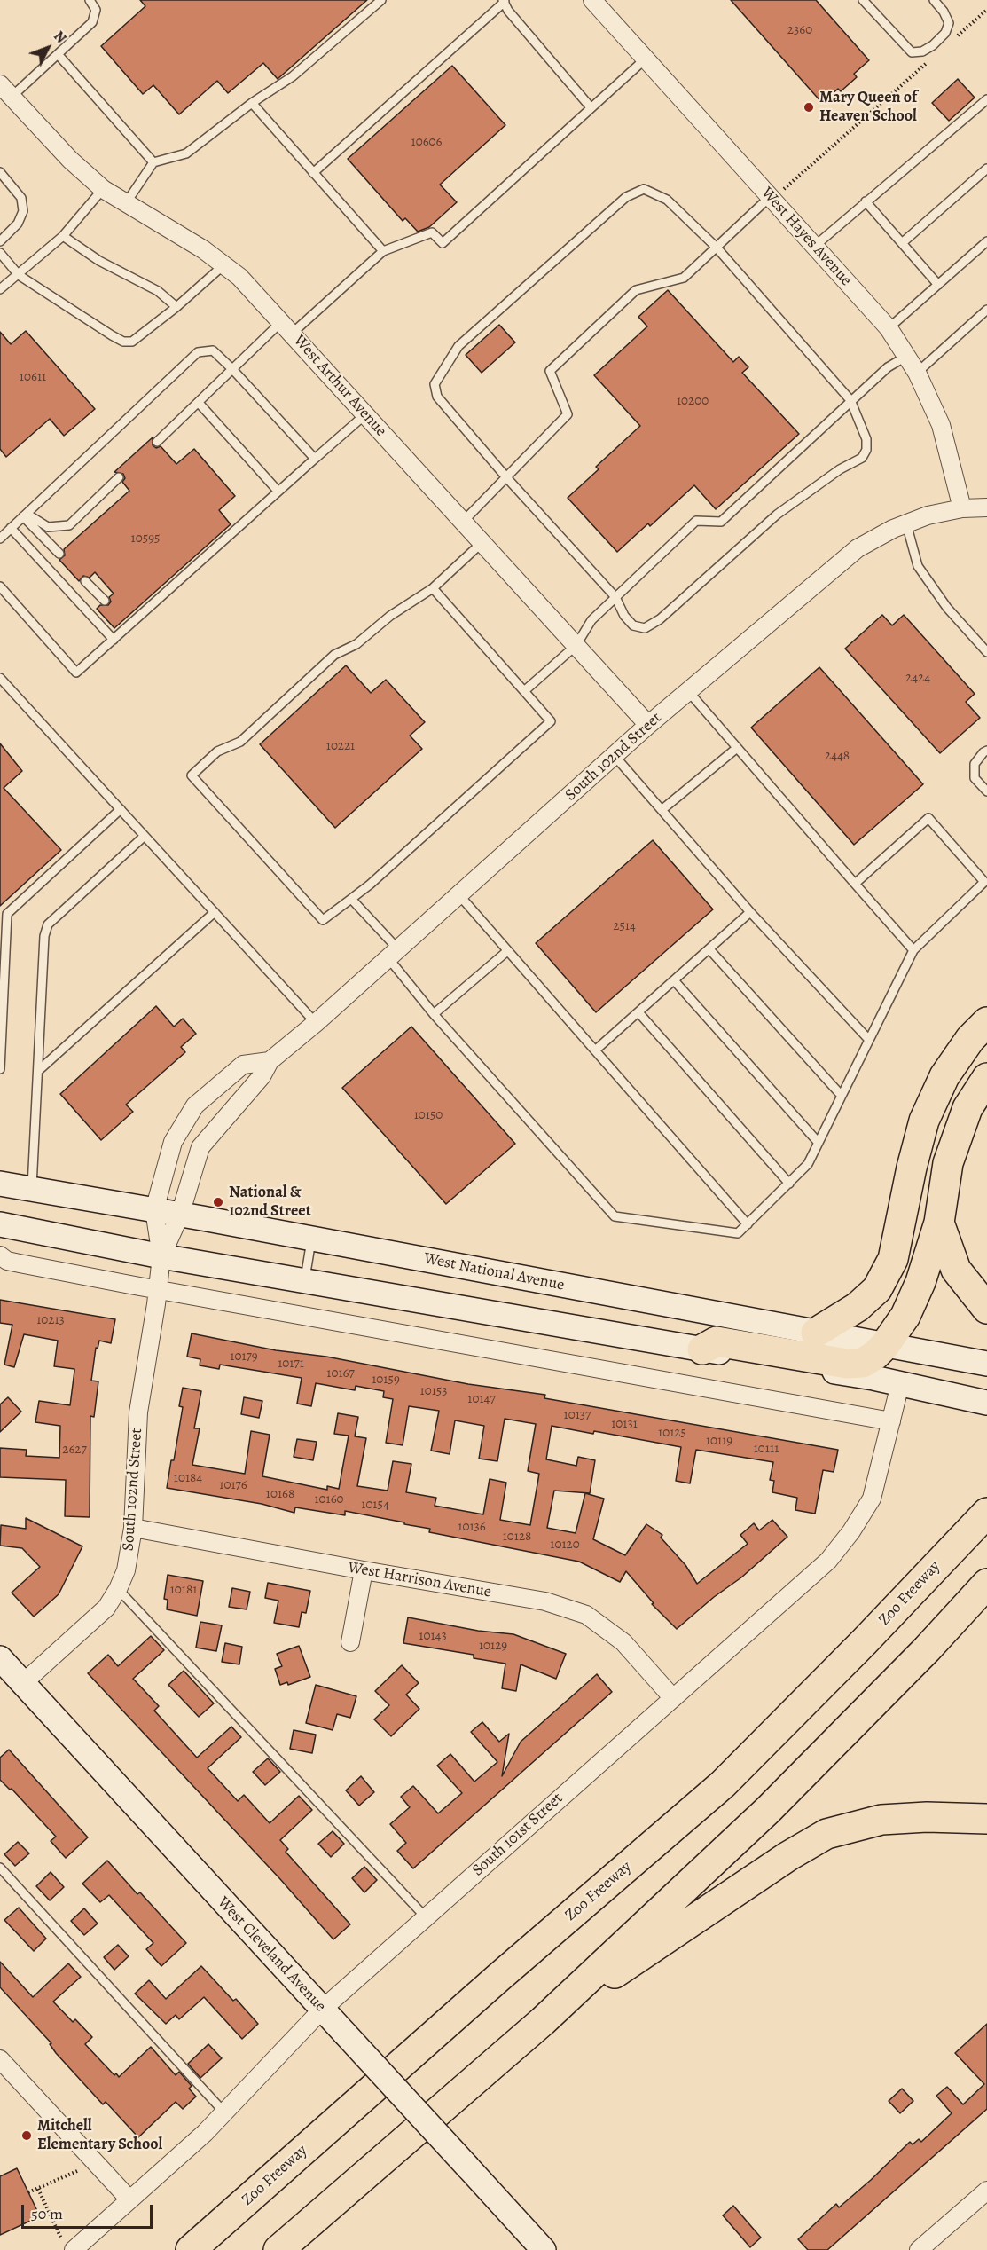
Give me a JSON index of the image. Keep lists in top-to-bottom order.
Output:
{
  "streets": {
    "highway": ["Zoo Freeway"],
    "main road": ["West National Avenue", "West Cleveland Avenue"],
    "street": [
      "West Hayes Avenue",
      "West Arthur Avenue",
      "South 102nd Street",
      "West Harrison Avenue",
      "South 101st Street"
    ]
  },
  "crossings": [
    ["West Hayes Avenue", "South 102nd Street"],
    ["West Arthur Avenue", "South 102nd Street"],
    ["South 102nd Street", "West National Avenue"],
    ["South 102nd Street", "West Harrison Avenue"],
    ["South 102nd Street", "West Cleveland Avenue"],
    ["West Harrison Avenue", "South 101st Street"],
    ["South 101st Street", "West Cleveland Avenue"]
  ],
  "places": ["Mary Queen of Heaven School", "National & 102nd Street", "Mitchell Elementary School"],
  "house_numbers": [
    "2360",
    "10606",
    "10611",
    "10200",
    "10595",
    "2424",
    "10221",
    "2448",
    "2514",
    "10150",
    "10213",
    "10179",
    "10171",
    "10167",
    "10159",
    "10153",
    "10147",
    "10137",
    "10131",
    "10125",
    "10119",
    "10111",
    "2627",
    "10184",
    "10176",
    "10168",
    "10160",
    "10154",
    "10136",
    "10128",
    "10120",
    "10181",
    "10143",
    "10129"
  ],
  "scale_bar": "50 m",
  "north": "top right"
}
